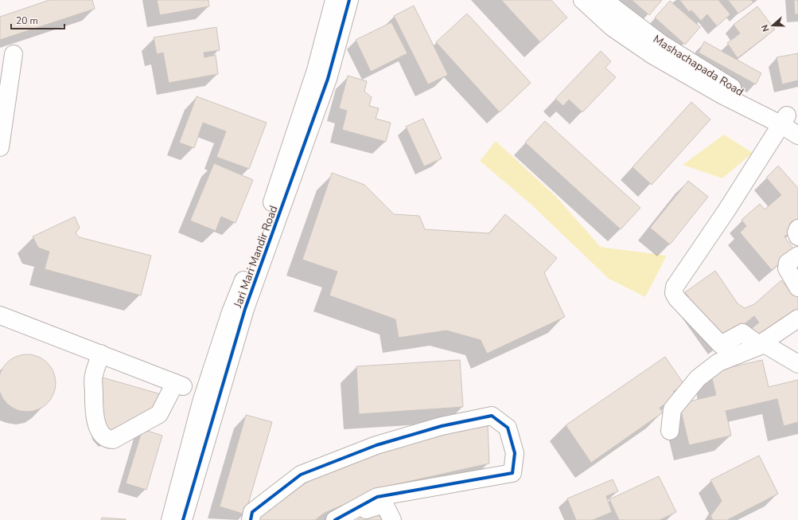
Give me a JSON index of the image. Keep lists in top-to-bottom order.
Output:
{
  "streets": {
    "street": ["Mashachapada Road", "Jari Mari Mandir Road"]
  },
  "scale_bar": "20 m",
  "north": "left"
}
